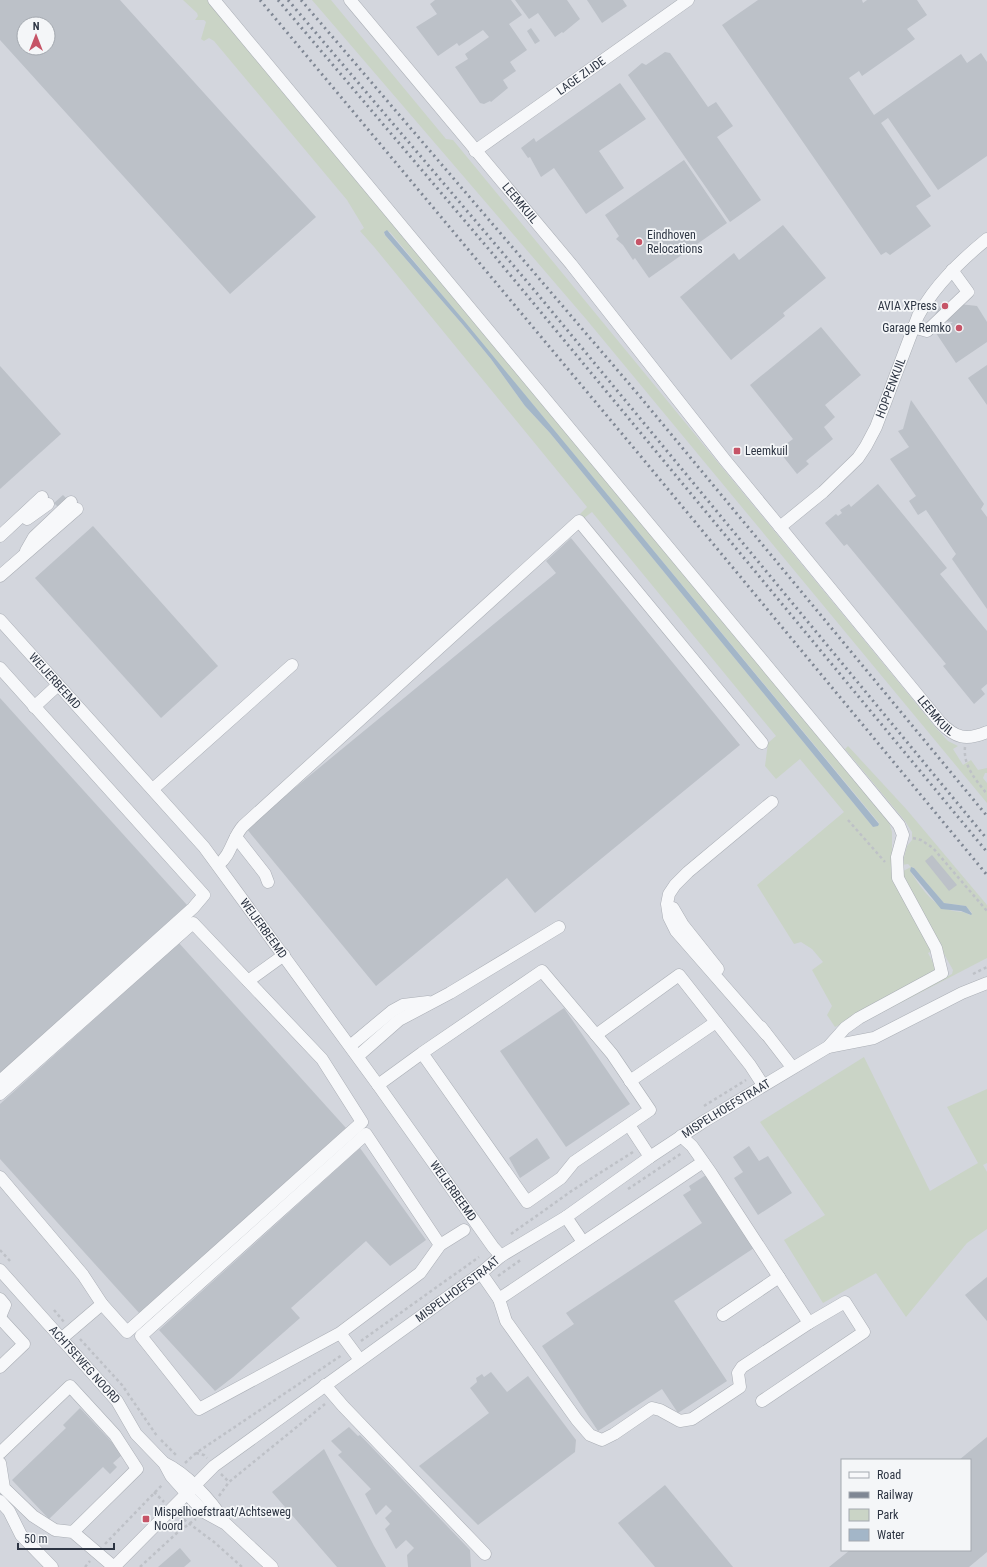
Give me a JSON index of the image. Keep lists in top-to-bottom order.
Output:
{
  "streets": {
    "street": [
      "LAGE ZIJDE",
      "LEEMKUIL",
      "HOPPENKUIL",
      "WEIJERBEEMD",
      "MISPELHOEFSTRAAT",
      "ACHTSEWEG NOORD"
    ]
  },
  "crossings": [
    ["LAGE ZIJDE", "LEEMKUIL"],
    ["LEEMKUIL", "HOPPENKUIL"],
    ["WEIJERBEEMD", "MISPELHOEFSTRAAT"],
    ["MISPELHOEFSTRAAT", "ACHTSEWEG NOORD"]
  ],
  "places": {
    "other": ["Eindhoven Relocations", "AVIA XPress", "Garage Remko"],
    "transit": ["Leemkuil", "Mispelhoefstraat/Achtseweg Noord"]
  },
  "legend": [
    "Road",
    "Railway",
    "Park",
    "Water"
  ],
  "scale_bar": "50 m",
  "north": "top"
}
